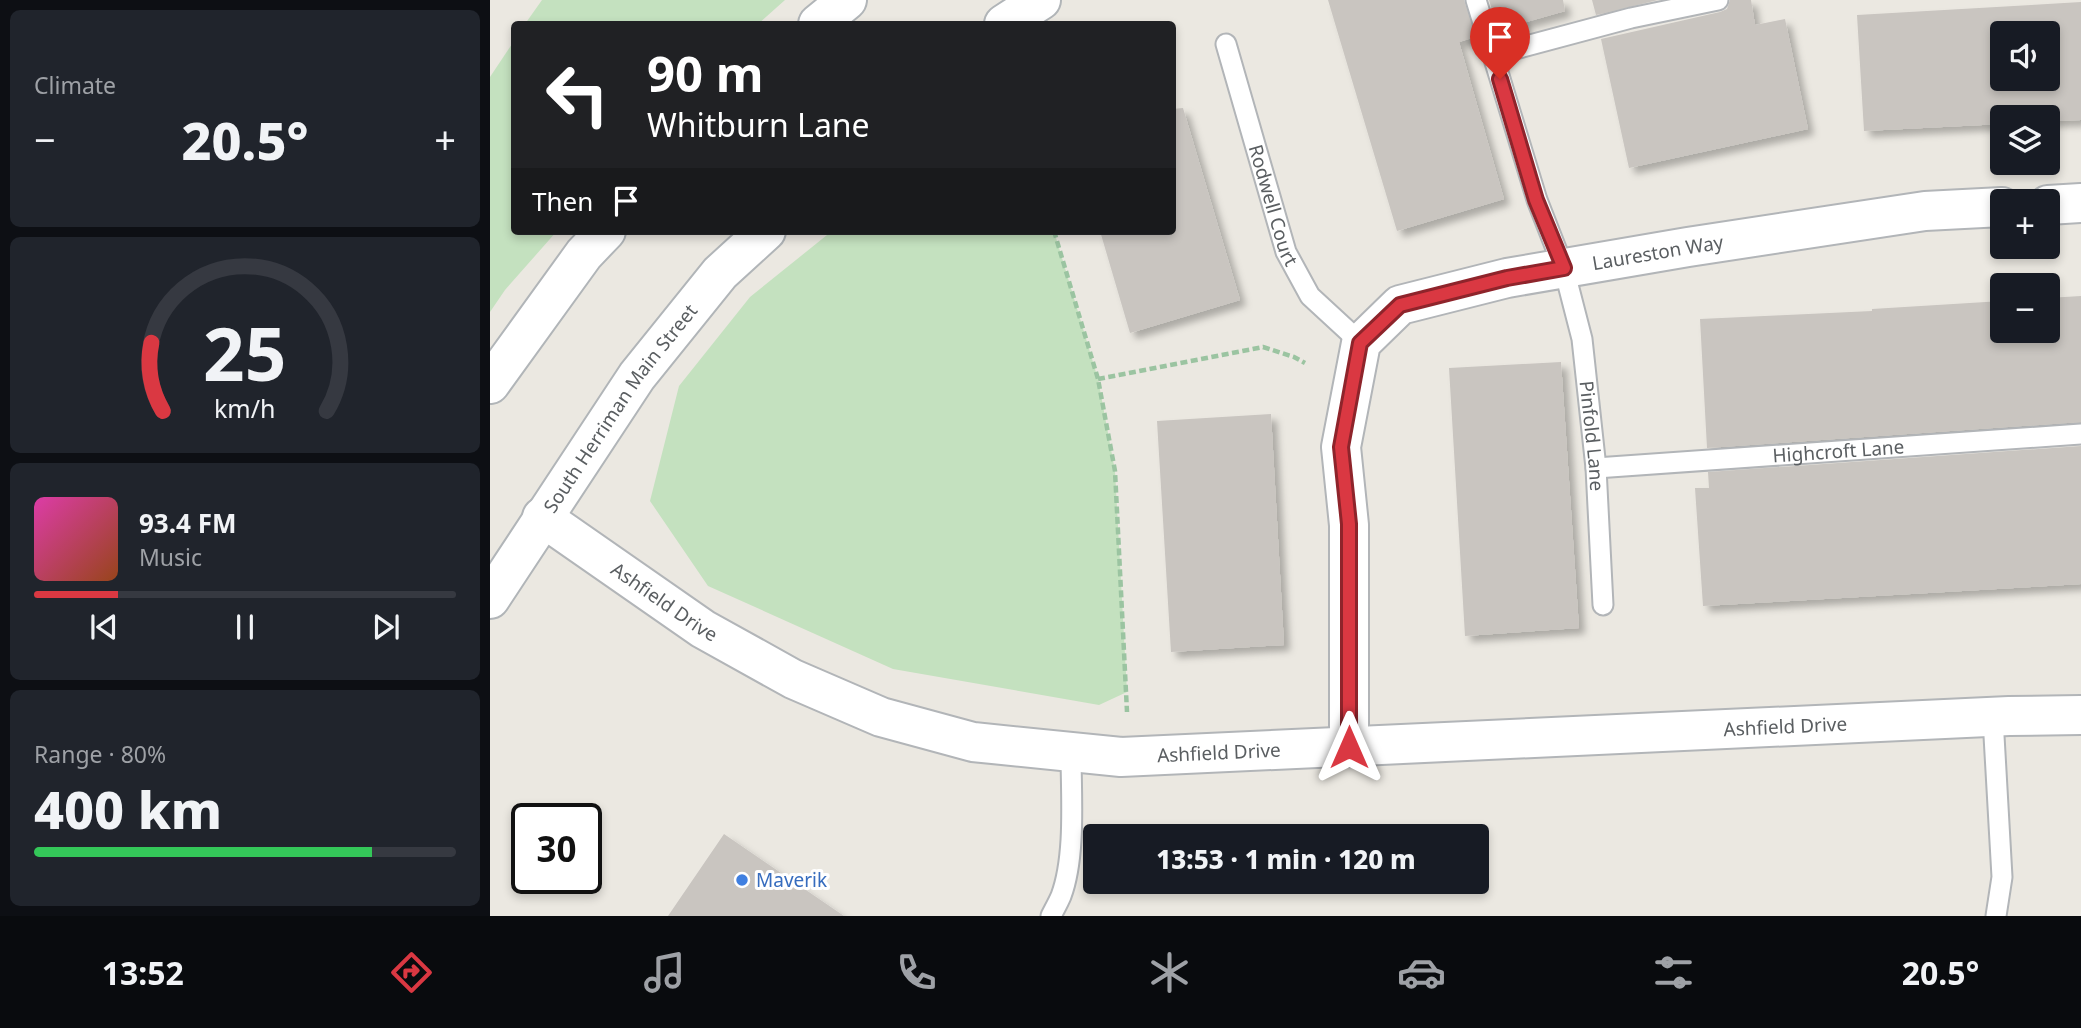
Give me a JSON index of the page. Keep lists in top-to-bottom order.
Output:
{
  "streets": {
    "street": ["Laureston Way", "South Herriman Main Street", "Ashfield Drive"],
    "lane": ["Rodwell Court", "Pinfold Lane", "Highcroft Lane"]
  },
  "crossings": [
    ["Rodwell Court", "Laureston Way"],
    ["Laureston Way", "Pinfold Lane"],
    ["South Herriman Main Street", "Ashfield Drive"],
    ["Pinfold Lane", "Highcroft Lane"]
  ],
  "places": ["Maverik"],
  "page": {
    "tile": [
      "Climate",
      ["Range · 80%", "400 km"]
    ],
    "map_buttons": ["+", "−"],
    "turn": ["90 m", "Whitburn Lane"],
    "heat": ["−", "20.5°", "+"],
    "then": "Then",
    "song": ["93.4 FM", "Music"],
    "limit": "30",
    "trip": "13:53 · 1 min · 120 m",
    "tabs": ["13:52", "20.5°"],
    "gauge": ["25", "km/h"]
  }
}
